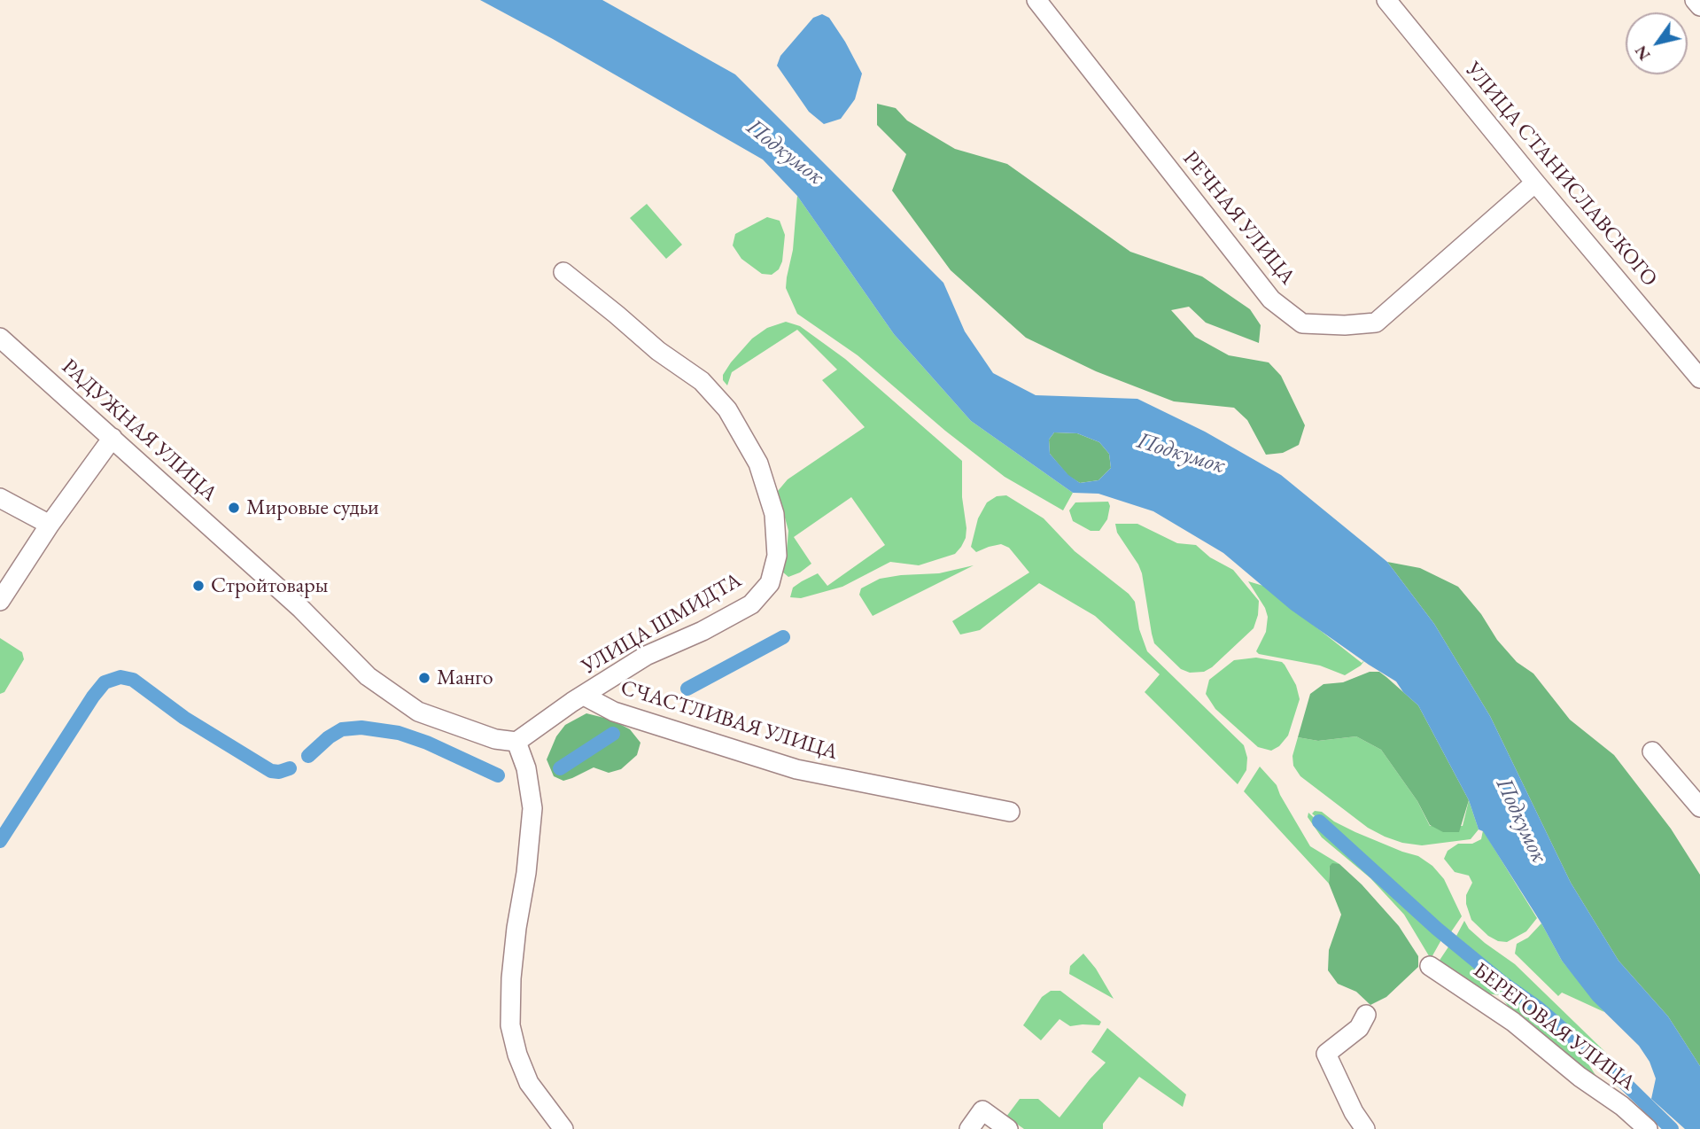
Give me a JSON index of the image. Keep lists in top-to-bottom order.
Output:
{
  "streets": {
    "street": [
      "УЛИЦА СТАНИСЛАВСКОГО",
      "РЕЧНАЯ УЛИЦА",
      "РАДУЖНАЯ УЛИЦА",
      "УЛИЦА ШМИДТА",
      "СЧАСТЛИВАЯ УЛИЦА",
      "БЕРЕГОВАЯ УЛИЦА"
    ]
  },
  "crossings": [
    ["УЛИЦА СТАНИСЛАВСКОГО", "РЕЧНАЯ УЛИЦА"],
    ["РАДУЖНАЯ УЛИЦА", "УЛИЦА ШМИДТА"],
    ["УЛИЦА ШМИДТА", "СЧАСТЛИВАЯ УЛИЦА"]
  ],
  "water": ["Подкумок"],
  "places": ["Мировые судьи", "Стройтовары", "Манго"],
  "north": "bottom left"
}
